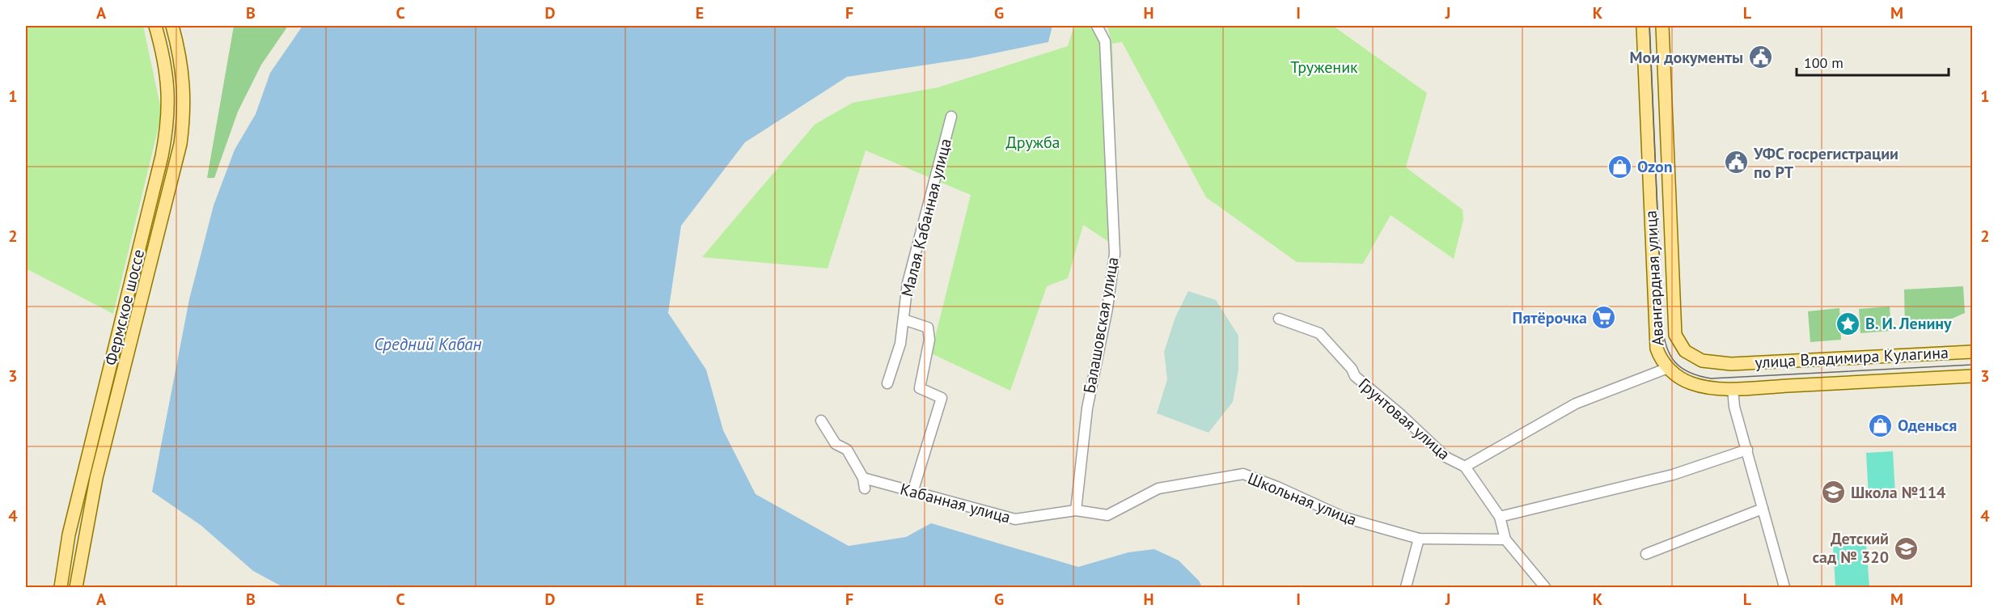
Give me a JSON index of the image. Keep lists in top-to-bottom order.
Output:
{
  "streets": {
    "main road": ["Авангардная улица", "Фермское шоссе", "улица Владимира Кулагина"],
    "street": [
      "Малая Кабанная улица",
      "Балашовская улица",
      "Грунтовая улица",
      "Школьная улица",
      "Кабанная улица"
    ]
  },
  "crossings": [
    ["Малая Кабанная улица", "Кабанная улица"],
    ["Авангардная улица", "улица Владимира Кулагина"],
    ["Авангардная улица", "Грунтовая улица"],
    ["Балашовская улица", "Школьная улица"],
    ["Балашовская улица", "Кабанная улица"],
    ["Грунтовая улица", "Школьная улица"],
    ["Школьная улица", "Кабанная улица"]
  ],
  "water": ["Средний Кабан"],
  "parks": ["Труженик", "Дружба"],
  "places": {
    "public building": ["Мои документы", "УФС госрегистрации по РТ"],
    "shop": ["Ozon", "Оденься"],
    "supermarket": ["Пятёрочка"],
    "place": ["В. И. Ленину"],
    "school or university": ["Школа №114", "Детский сад № 320"]
  },
  "scale_bar": "100 m",
  "grid": {
    "columns": [
      "A",
      "B",
      "C",
      "D",
      "E",
      "F",
      "G",
      "H",
      "I",
      "J",
      "K",
      "L",
      "M"
    ],
    "rows": [
      "1",
      "2",
      "3",
      "4"
    ]
  }
}
